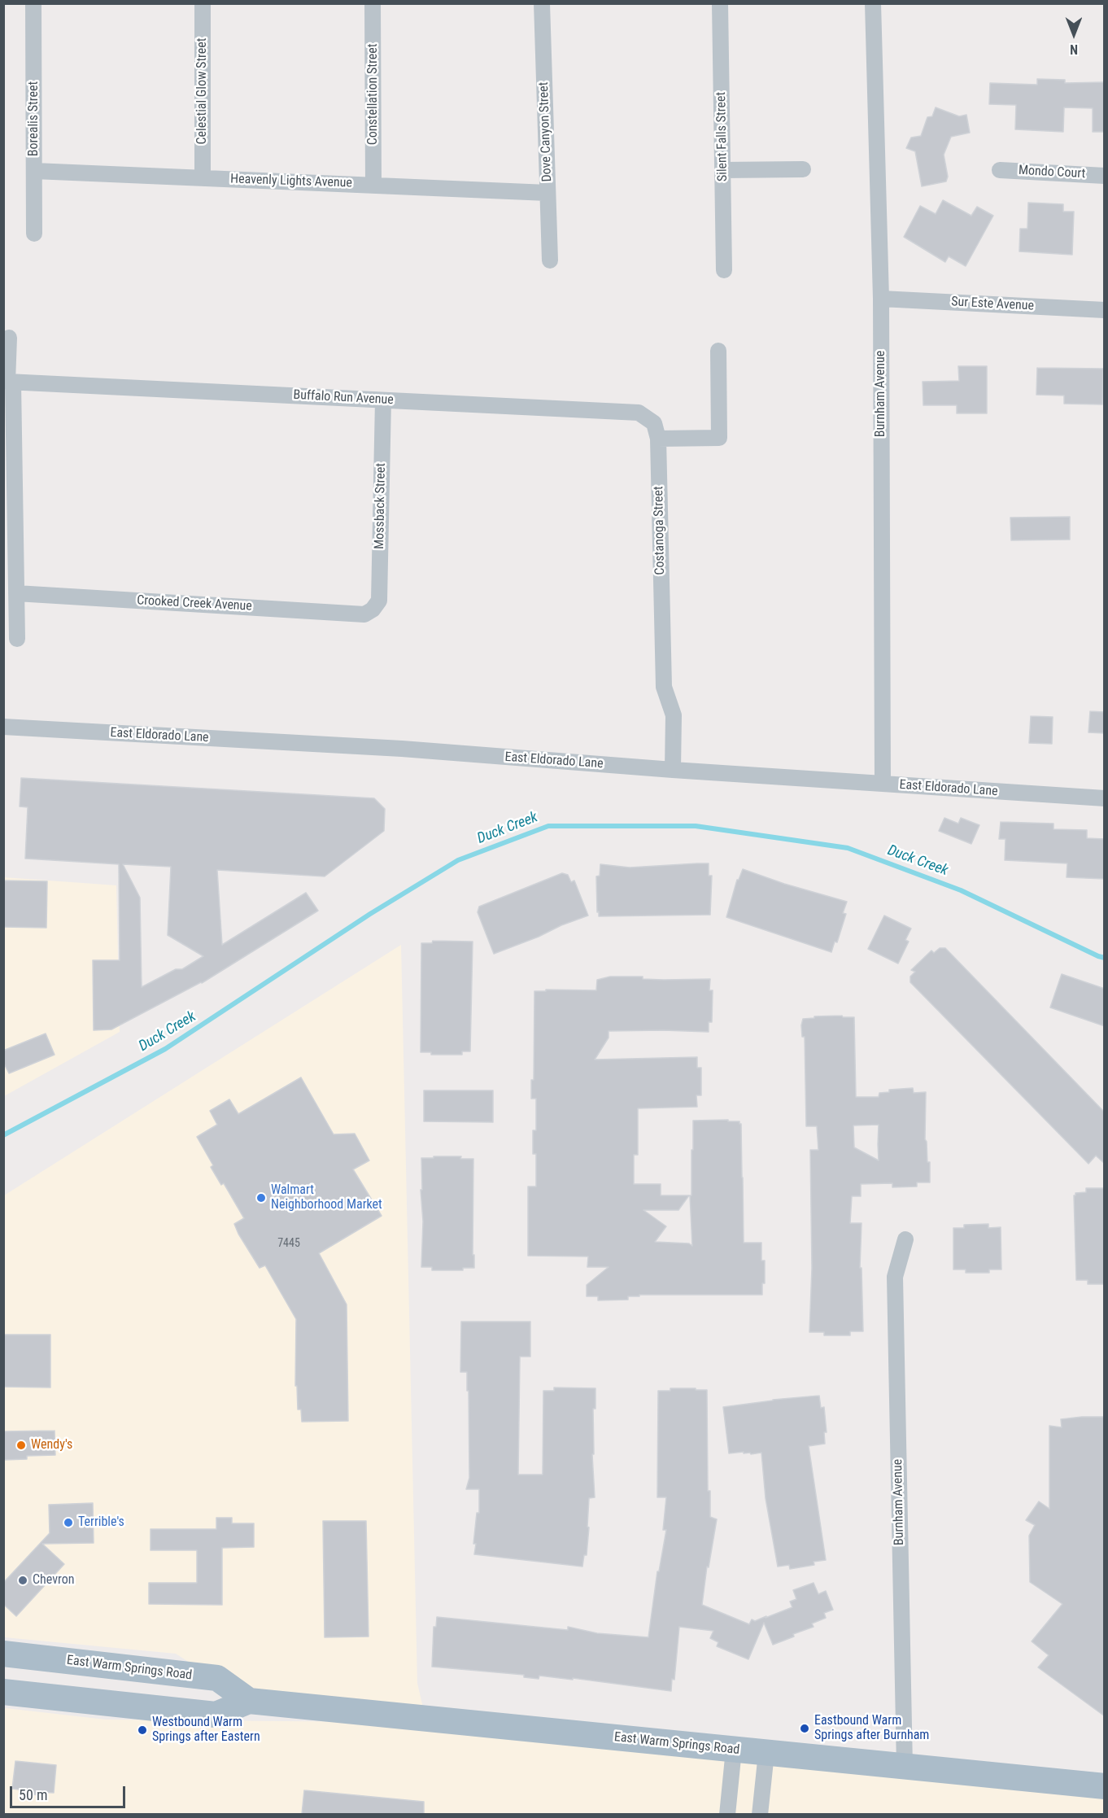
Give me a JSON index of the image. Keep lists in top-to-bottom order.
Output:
{
  "streets": {
    "main road": ["East Warm Springs Road"],
    "street": [
      "Celestial Glow Street",
      "Constellation Street",
      "Borealis Street",
      "Dove Canyon Street",
      "Silent Falls Street",
      "Mondo Court",
      "Heavenly Lights Avenue",
      "Sur Este Avenue",
      "Burnham Avenue",
      "Buffalo Run Avenue",
      "Mossback Street",
      "Costanoga Street",
      "Crooked Creek Avenue",
      "East Eldorado Lane"
    ]
  },
  "crossings": [
    ["Celestial Glow Street", "Heavenly Lights Avenue"],
    ["Constellation Street", "Heavenly Lights Avenue"],
    ["Borealis Street", "Heavenly Lights Avenue"],
    ["Dove Canyon Street", "Heavenly Lights Avenue"],
    ["Sur Este Avenue", "Burnham Avenue"],
    ["Burnham Avenue", "East Eldorado Lane"],
    ["Burnham Avenue", "East Warm Springs Road"],
    ["Buffalo Run Avenue", "Mossback Street"],
    ["Buffalo Run Avenue", "Costanoga Street"],
    ["Mossback Street", "Crooked Creek Avenue"],
    ["Costanoga Street", "East Eldorado Lane"]
  ],
  "water": ["Duck Creek"],
  "places": [
    "Walmart Neighborhood Market",
    "Wendy's",
    "Terrible's",
    "Chevron",
    "Eastbound Warm Springs after Burnham",
    "Westbound Warm Springs after Eastern"
  ],
  "house_numbers": ["7445"],
  "scale_bar": "50 m",
  "north": "bottom"
}
